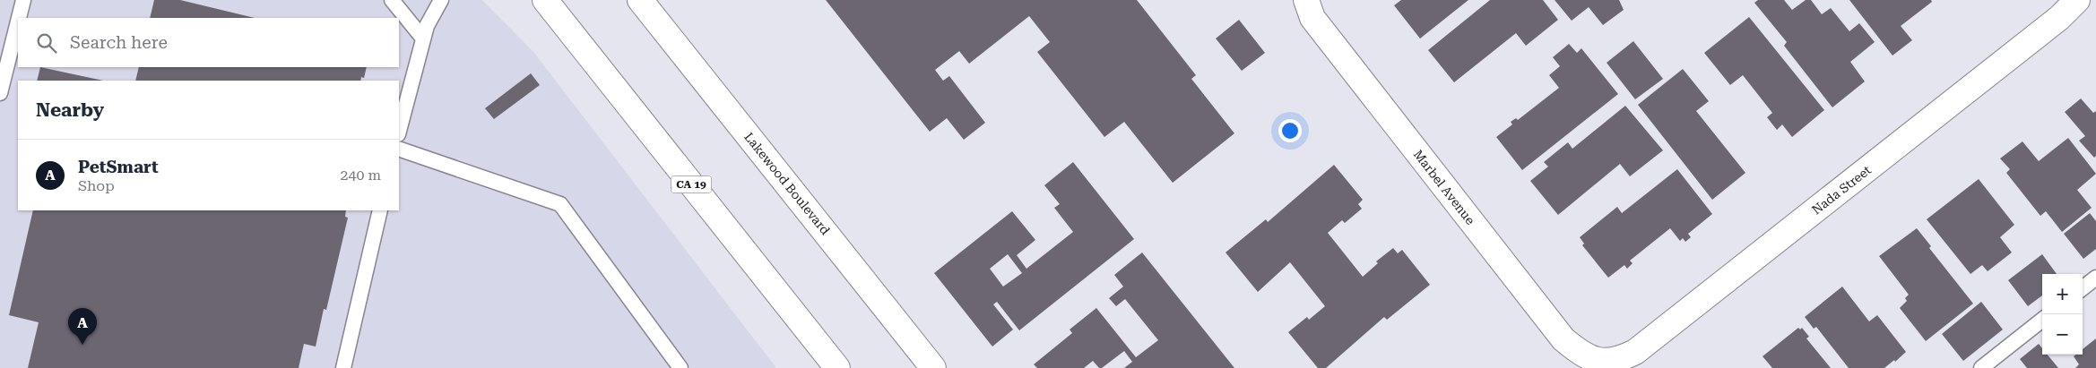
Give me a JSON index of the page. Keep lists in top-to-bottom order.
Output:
{
  "streets": {
    "street": [
      "Lakewood Boulevard",
      "CA 19",
      "Marbel Avenue",
      "Nada Street"
    ]
  },
  "crossings": [
    ["Marbel Avenue", "Nada Street"]
  ],
  "page": {
    "search": "Search here",
    "heading": "Nearby",
    "list": [
      {
        "mark": "A",
        "name": "PetSmart",
        "note": "Shop",
        "value": "240 m"
      }
    ],
    "map_buttons": ["+", "−"],
    "pins": "A"
  }
}
